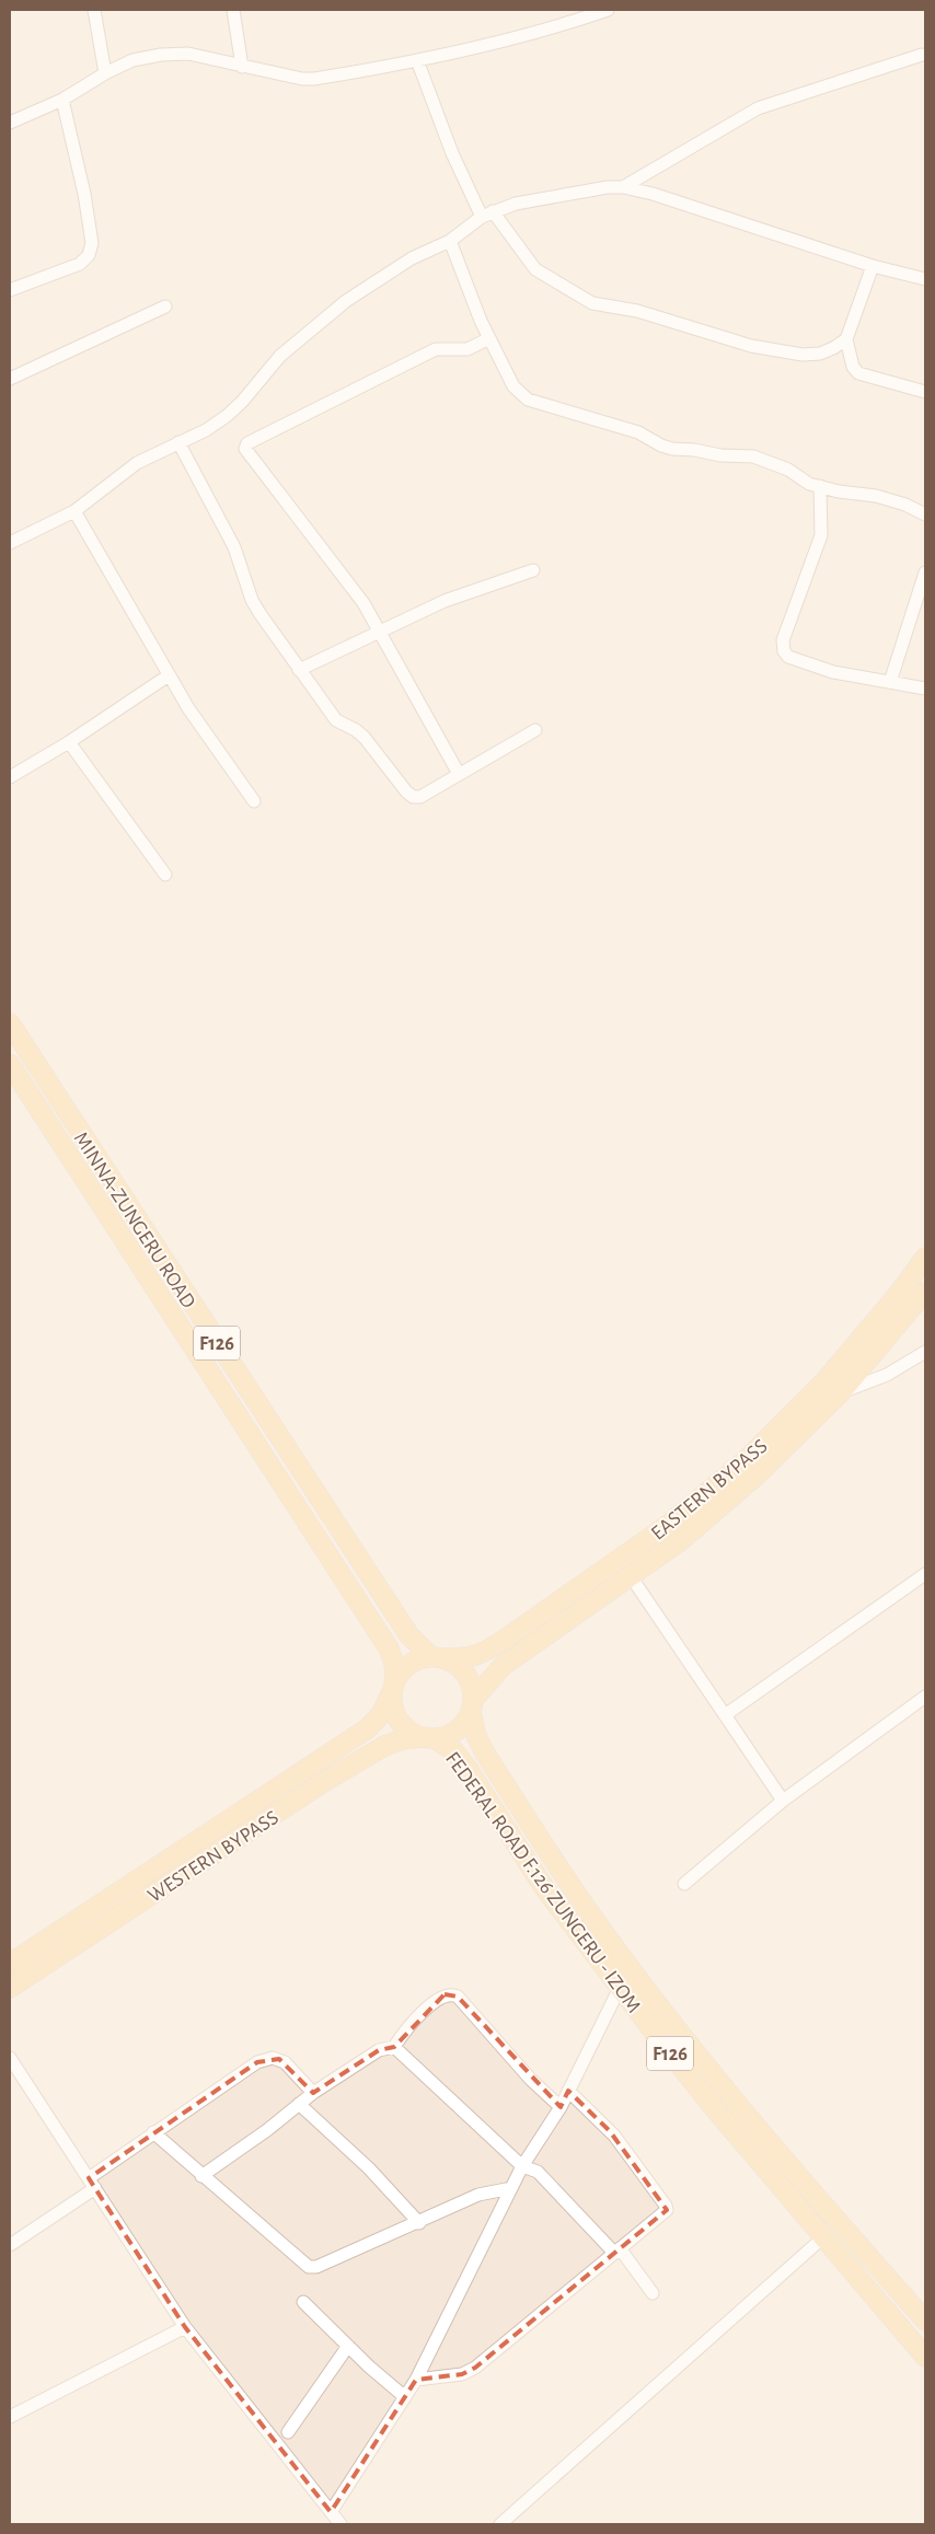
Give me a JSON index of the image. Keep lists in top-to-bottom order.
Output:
{
  "streets": {
    "main road": [
      "MINNA-ZUNGERU ROAD",
      "F126",
      "EASTERN BYPASS",
      "WESTERN BYPASS",
      "FEDERAL ROAD F.126 ZUNGERU - IZOM"
    ]
  },
  "crossings": [
    ["MINNA-ZUNGERU ROAD", "EASTERN BYPASS"],
    ["MINNA-ZUNGERU ROAD", "WESTERN BYPASS"],
    ["MINNA-ZUNGERU ROAD", "FEDERAL ROAD F.126 ZUNGERU - IZOM"],
    ["EASTERN BYPASS", "WESTERN BYPASS"],
    ["EASTERN BYPASS", "FEDERAL ROAD F.126 ZUNGERU - IZOM"],
    ["WESTERN BYPASS", "FEDERAL ROAD F.126 ZUNGERU - IZOM"]
  ]
}
